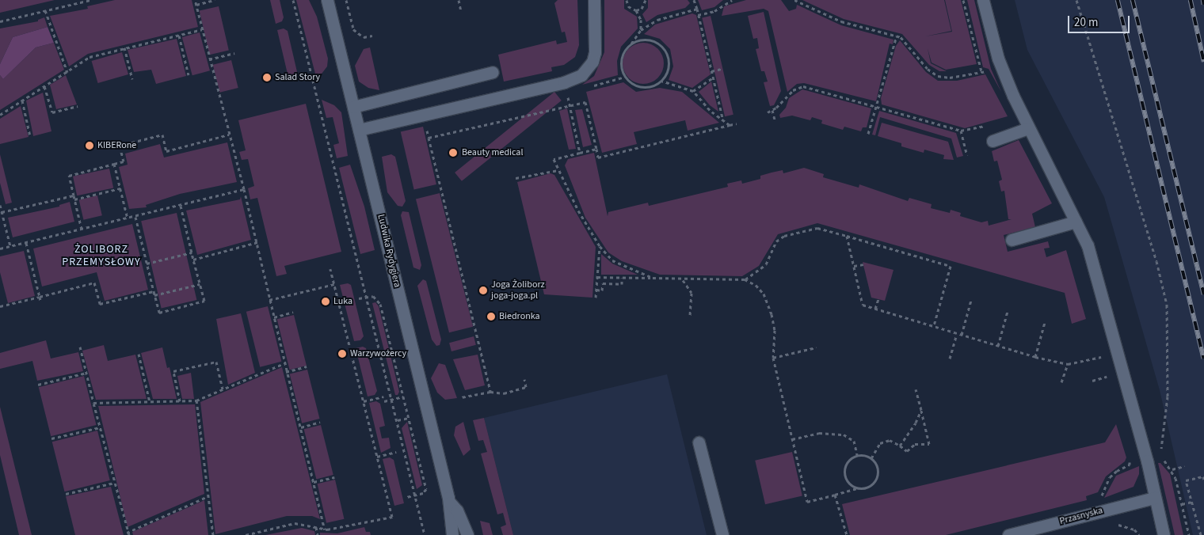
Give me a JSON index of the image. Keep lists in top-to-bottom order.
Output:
{
  "streets": {
    "street": ["Ludwika Rydygiera", "Przasnyska"]
  },
  "districts": ["ŻOLIBORZ PRZEMYSŁOWY"],
  "places": [
    "Salad Story",
    "KIBERone",
    "Beauty medical",
    "Joga Żoliborz joga-joga.pl",
    "Luka",
    "Biedronka",
    "Warzywożercy"
  ],
  "scale_bar": "20 m"
}
